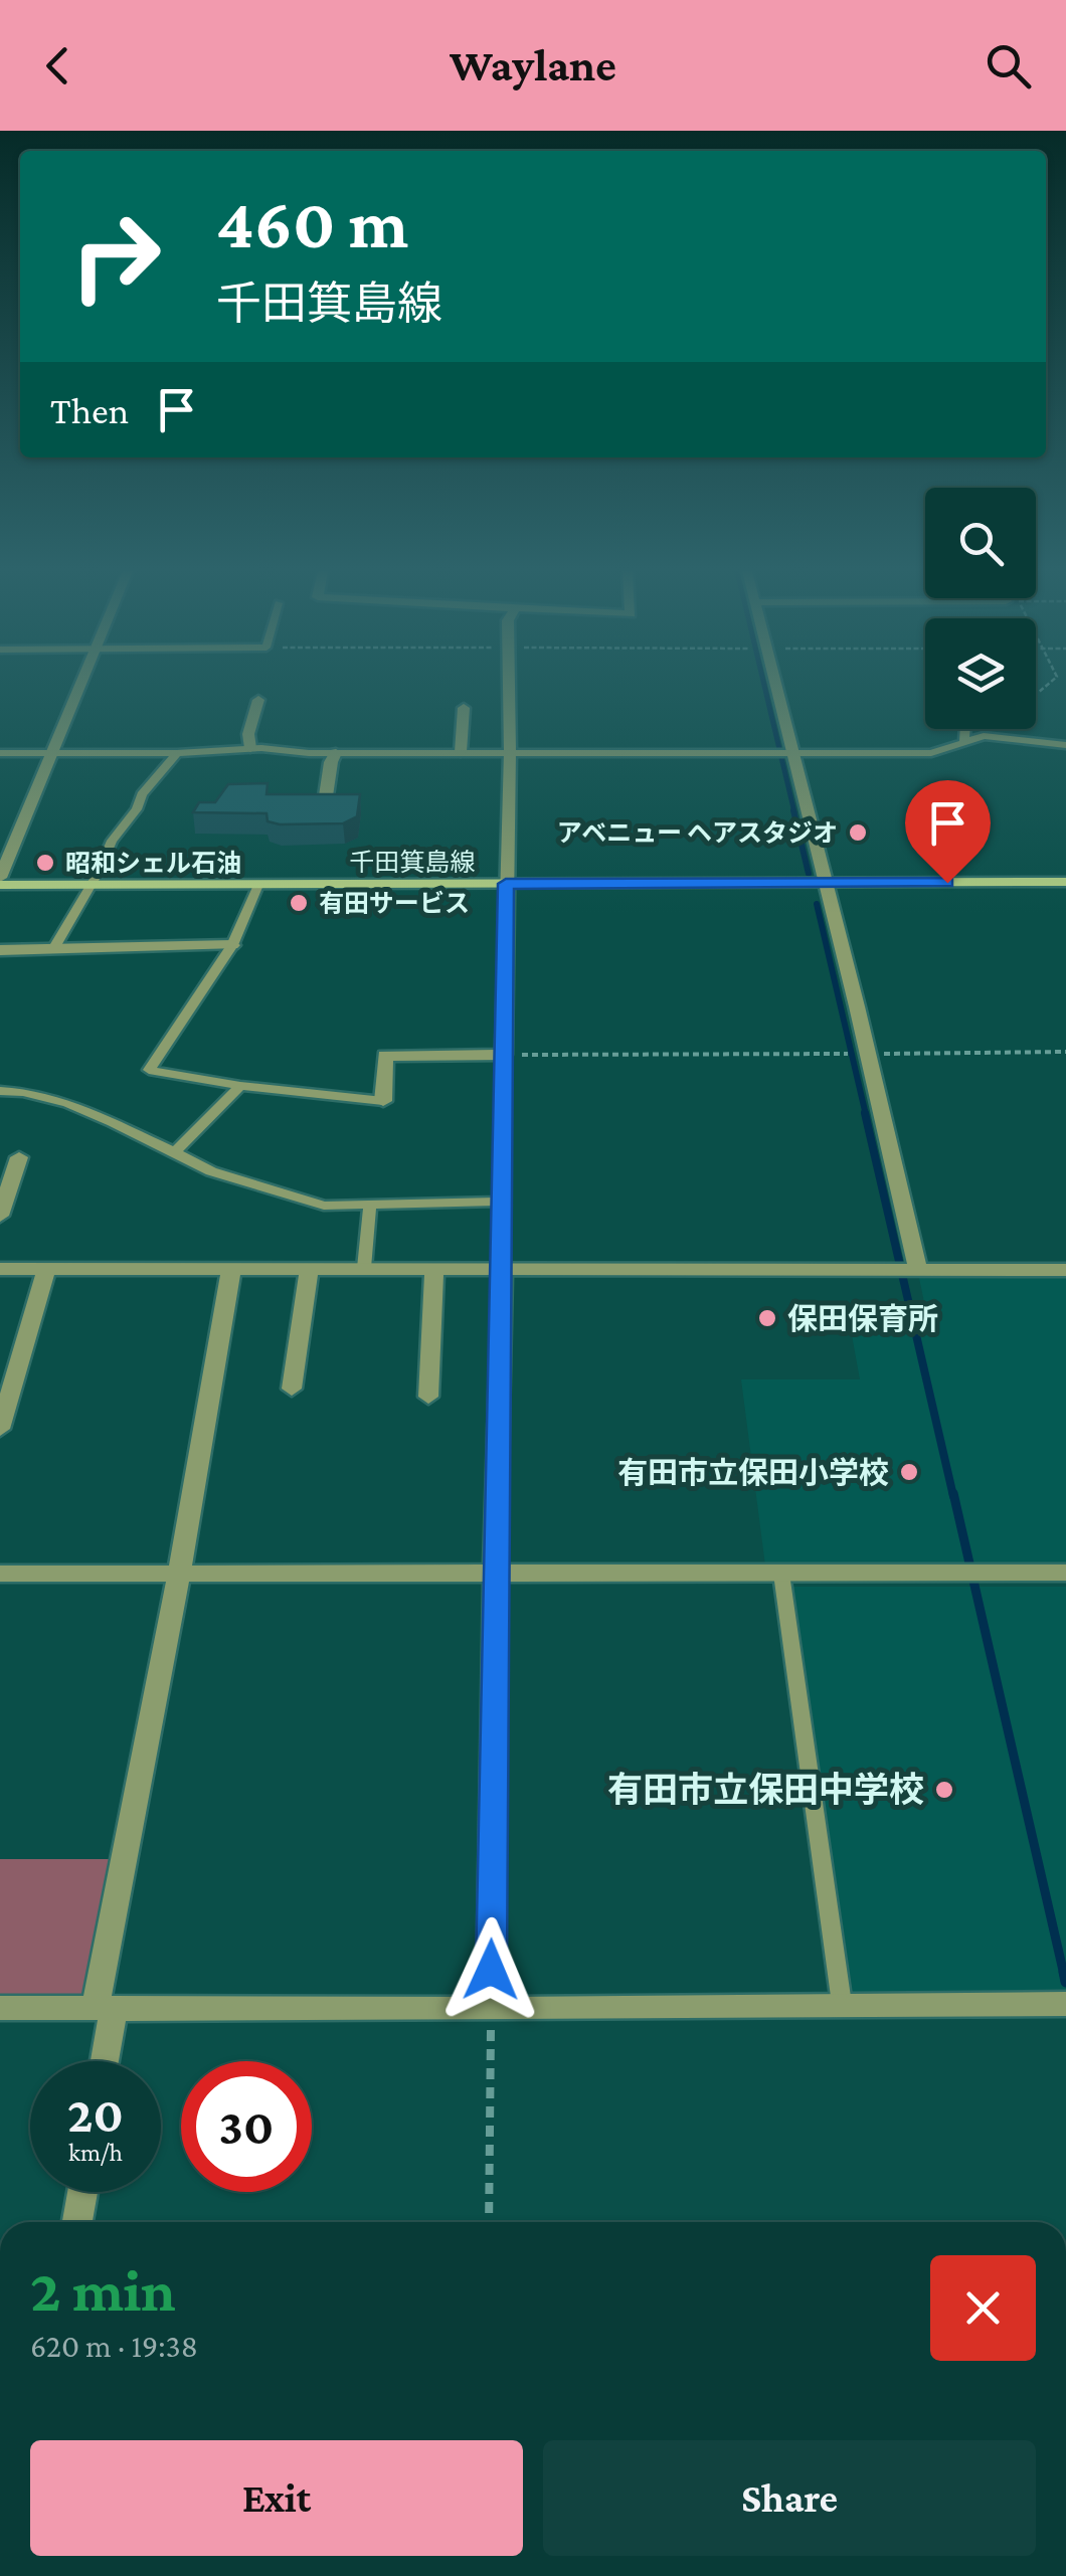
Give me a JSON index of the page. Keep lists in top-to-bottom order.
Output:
{
  "streets": {
    "main road": ["千田箕島線"]
  },
  "places": [
    "アベニュー ヘアスタジオ",
    "昭和シェル石油",
    "有田サービス",
    "保田保育所",
    "有田市立保田小学校",
    "有田市立保田中学校"
  ],
  "page": {
    "header": "Waylane",
    "turn": ["460 m", "千田箕島線"],
    "then": "Then",
    "speed": "20 km/h",
    "limit": "30",
    "heading": ["2 min", "620 m · 19:38"],
    "buttons": ["Exit", "Share"]
  }
}
